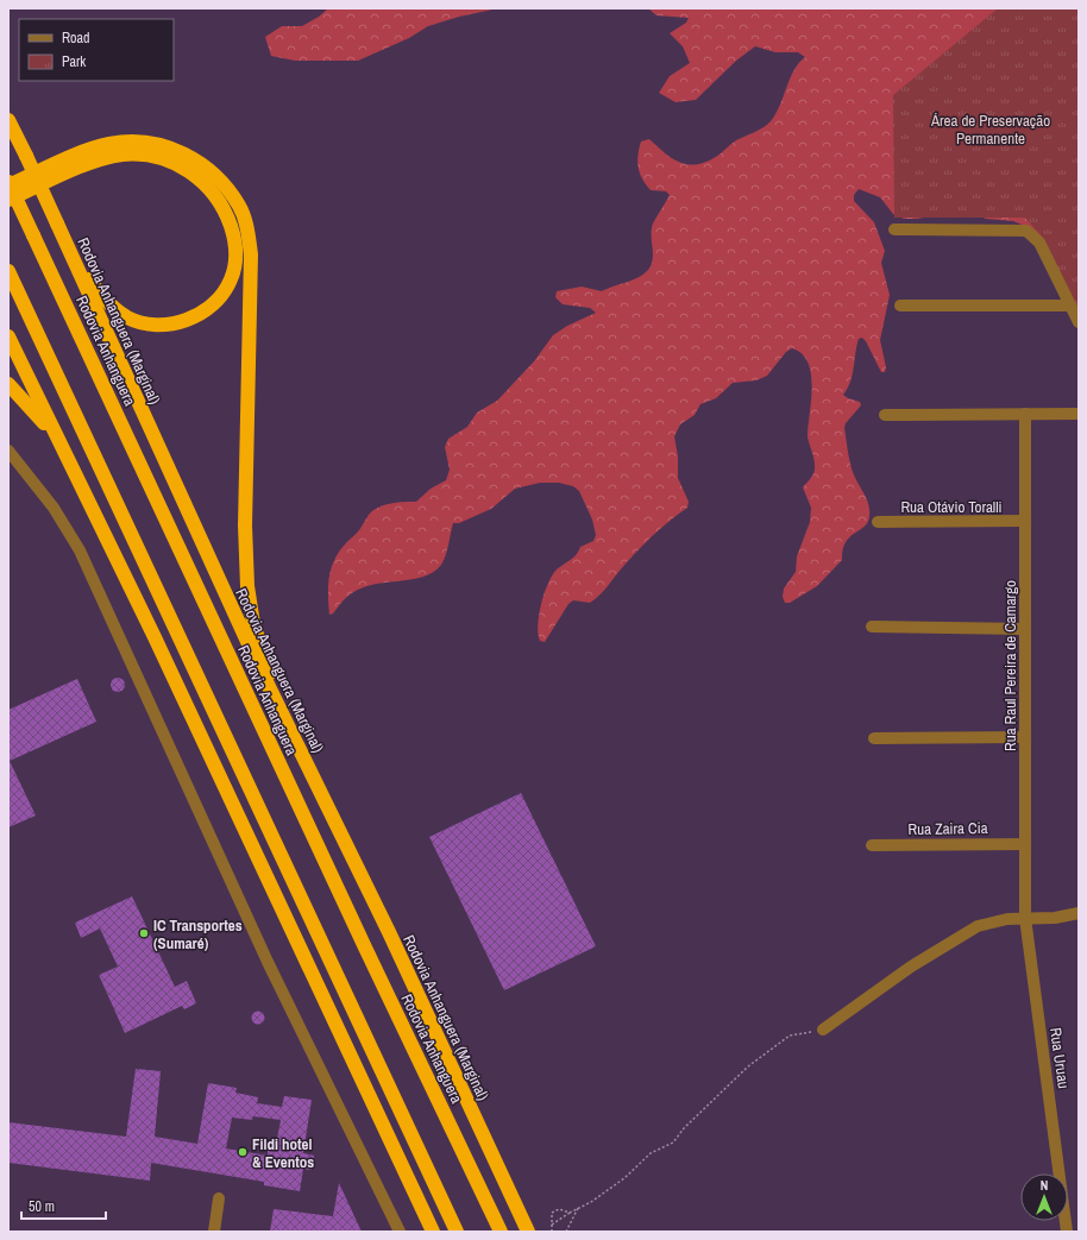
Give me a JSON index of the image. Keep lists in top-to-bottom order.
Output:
{
  "streets": {
    "highway": ["Rodovia Anhanguera (Marginal)", "Rodovia Anhanguera"],
    "street": [
      "Rua Otávio Toralli",
      "Rua Raul Pereira de Camargo",
      "Rua Zaira Cia",
      "Rua Uruau"
    ]
  },
  "crossings": [
    ["Rua Otávio Toralli", "Rua Raul Pereira de Camargo"],
    ["Rua Raul Pereira de Camargo", "Rua Zaira Cia"],
    ["Rua Raul Pereira de Camargo", "Rua Uruau"]
  ],
  "parks": ["Área de Preservação Permanente"],
  "places": ["IC Transportes (Sumaré)", "Fildi hotel & Eventos"],
  "legend": ["Road", "Park"],
  "scale_bar": "50 m",
  "north": "top"
}
